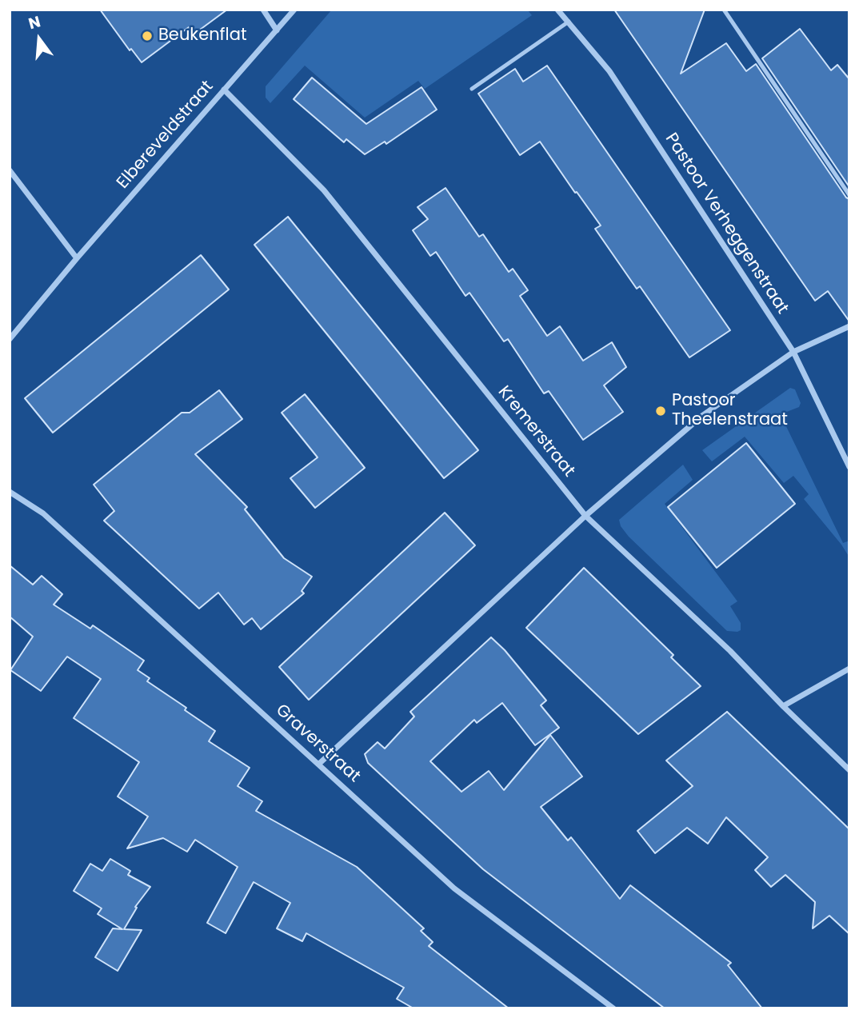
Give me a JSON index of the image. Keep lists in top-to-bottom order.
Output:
{
  "streets": {
    "street": [
      "Elbereveldstraat",
      "Pastoor Verheggenstraat",
      "Kremerstraat",
      "Graverstraat"
    ]
  },
  "crossings": [
    ["Elbereveldstraat", "Kremerstraat"]
  ],
  "places": ["Beukenflat", "Pastoor Theelenstraat"],
  "north": "top"
}
